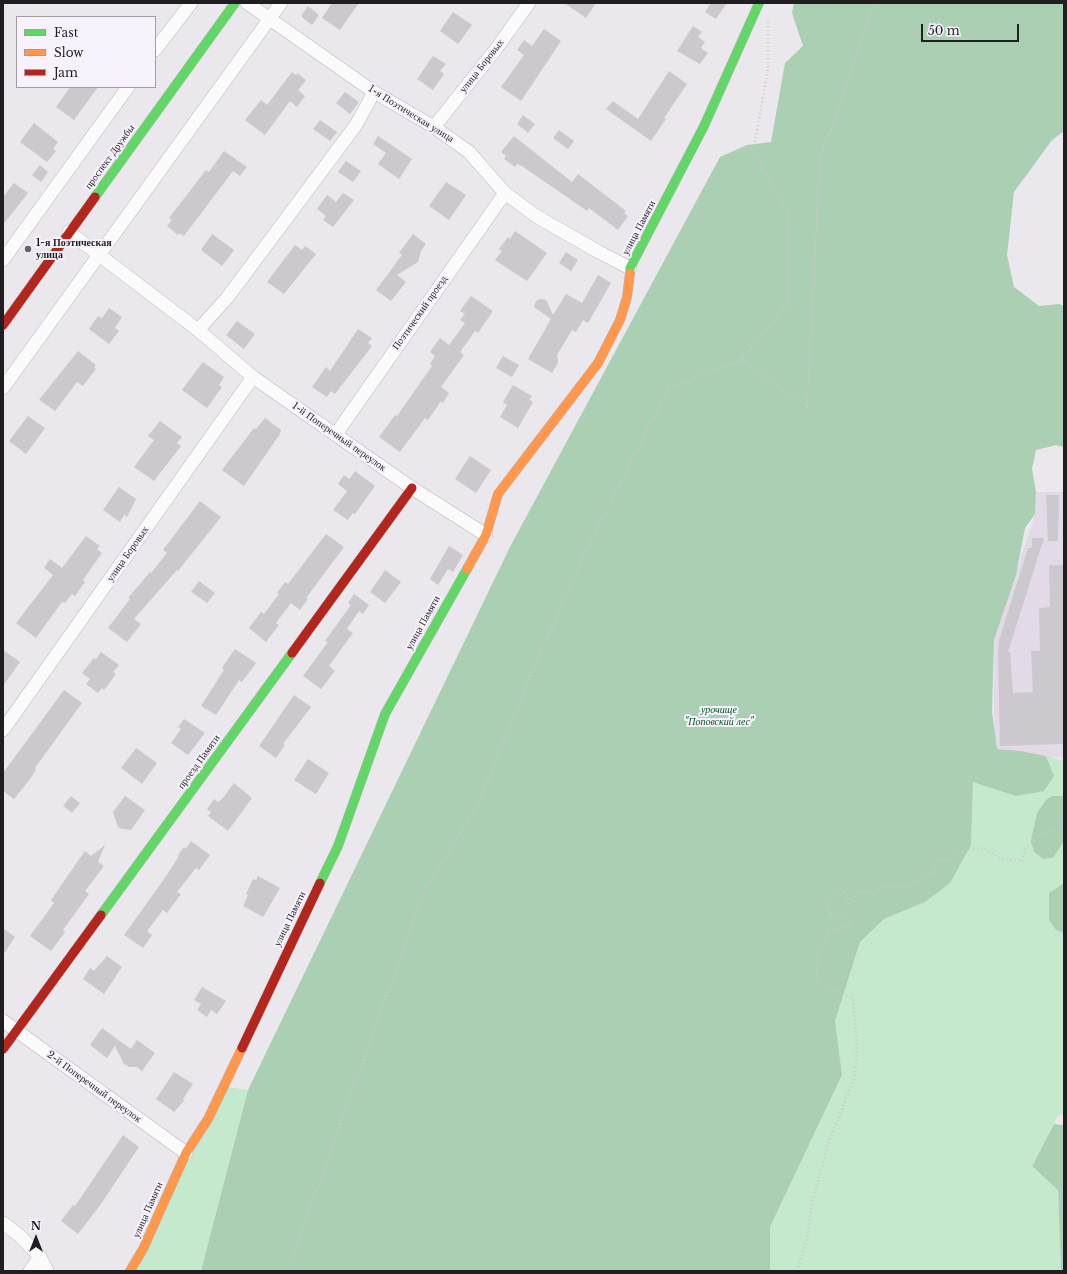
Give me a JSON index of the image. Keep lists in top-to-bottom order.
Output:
{
  "streets": {
    "street": [
      "улица Боровых",
      "1-я Поэтическая улица",
      "проспект Дружбы",
      "улица Памяти",
      "Поэтический проезд",
      "1-й Поперечный переулок",
      "проезд Памяти",
      "2-й Поперечный переулок"
    ]
  },
  "crossings": [
    ["улица Боровых", "1-я Поэтическая улица"],
    ["улица Боровых", "1-й Поперечный переулок"],
    ["1-я Поэтическая улица", "улица Памяти"],
    ["1-я Поэтическая улица", "Поэтический проезд"],
    ["проспект Дружбы", "1-й Поперечный переулок"],
    ["улица Памяти", "1-й Поперечный переулок"],
    ["улица Памяти", "2-й Поперечный переулок"],
    ["Поэтический проезд", "1-й Поперечный переулок"],
    ["1-й Поперечный переулок", "проезд Памяти"],
    ["проезд Памяти", "2-й Поперечный переулок"]
  ],
  "parks": ["урочище \"Поповский лес\""],
  "places": ["1-я Поэтическая улица"],
  "legend": ["Fast", "Slow", "Jam"],
  "scale_bar": "50 m",
  "north": "top"
}
